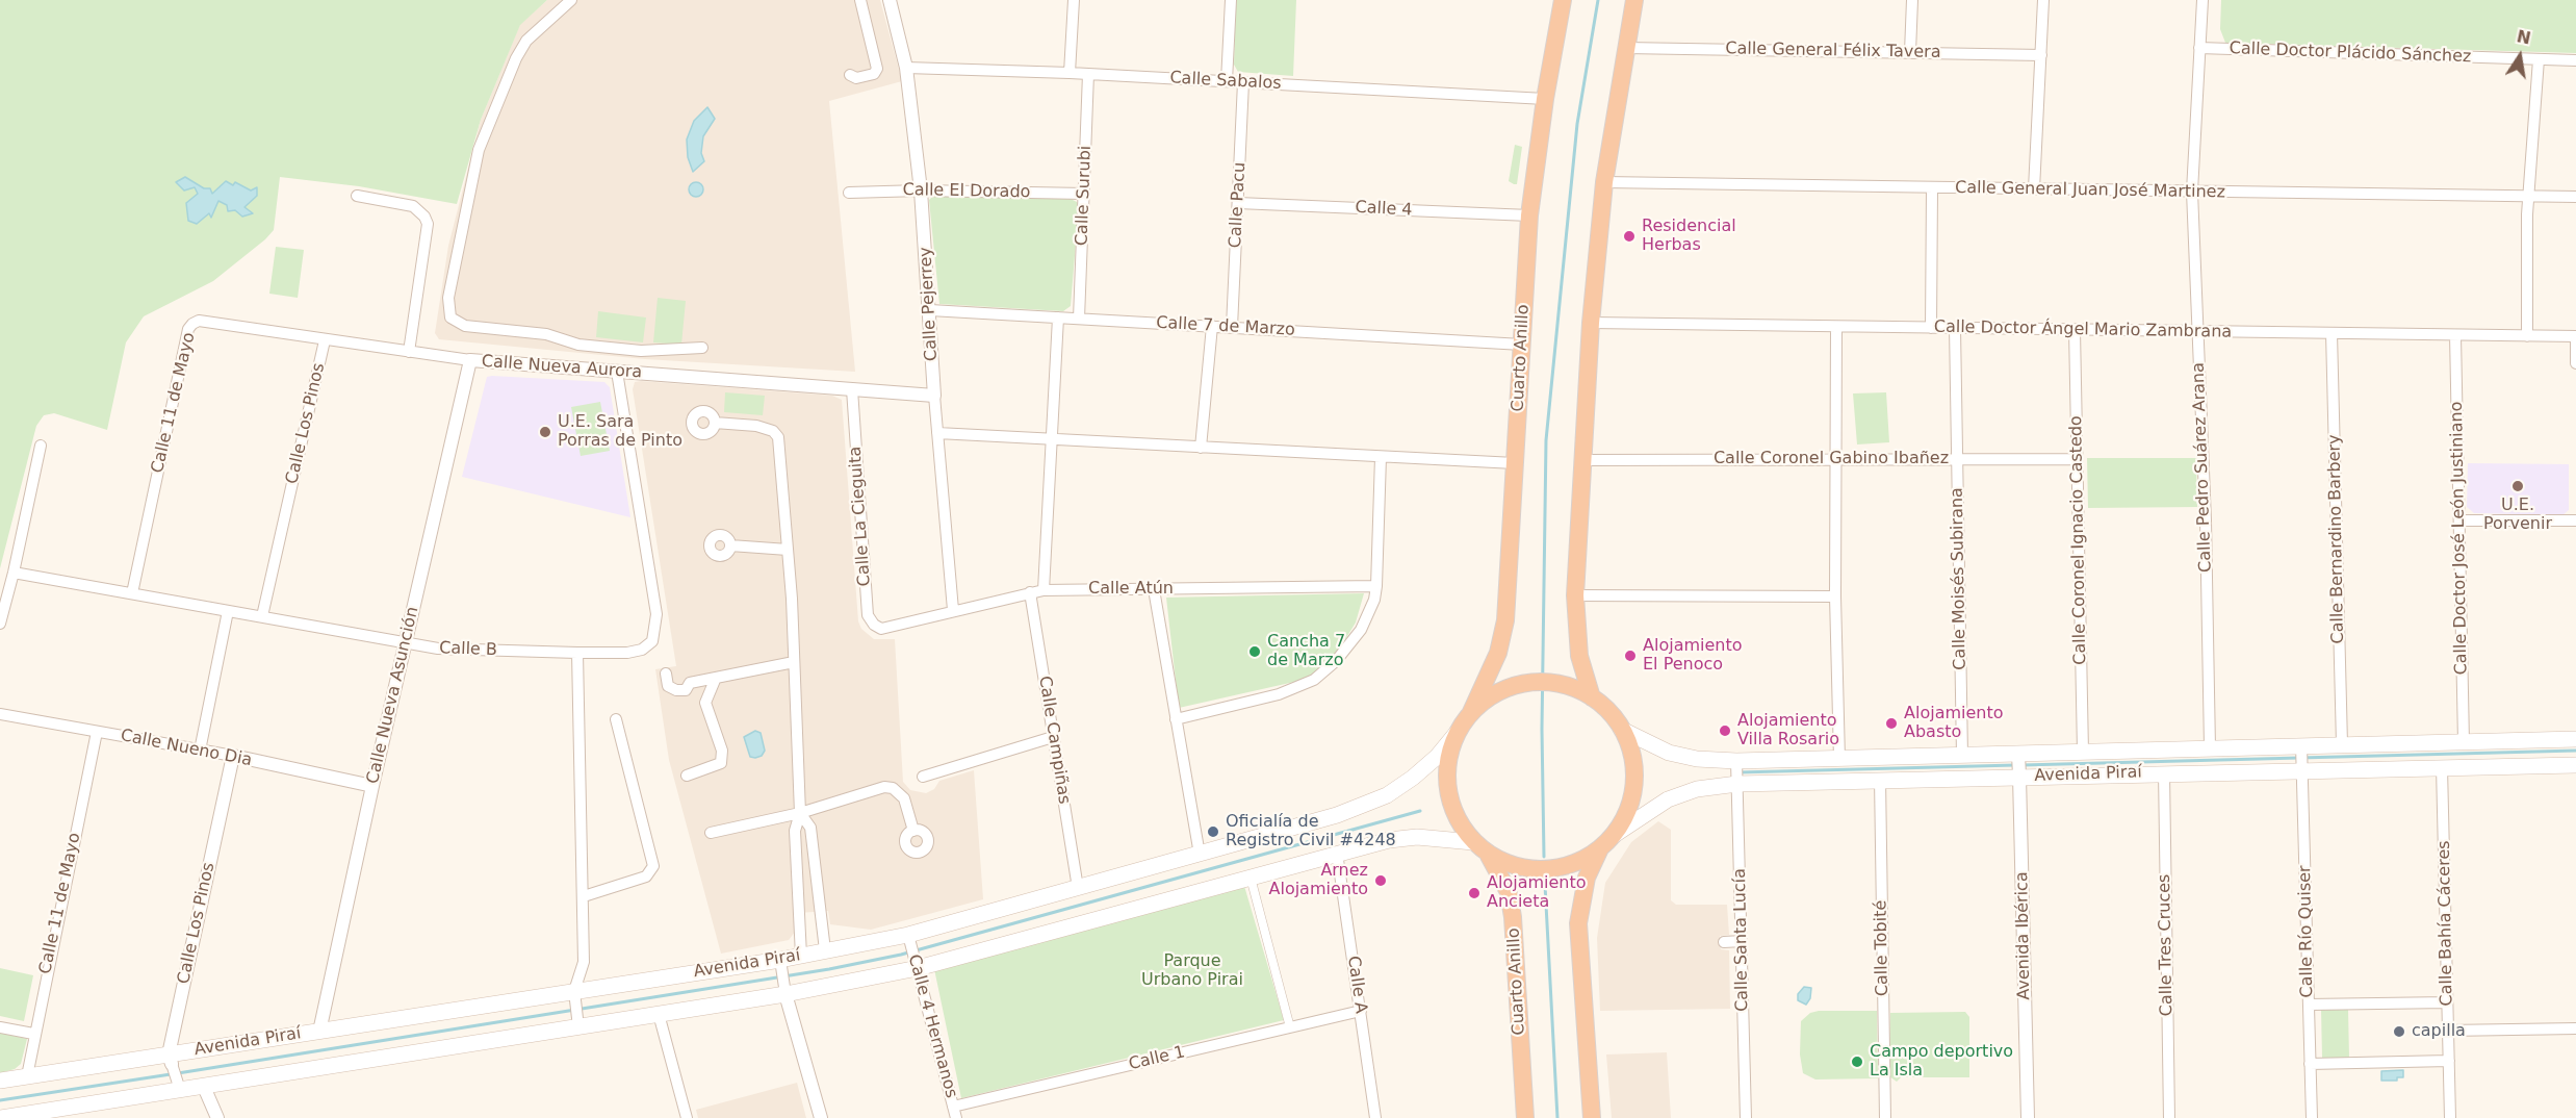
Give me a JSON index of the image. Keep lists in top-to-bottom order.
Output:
{
  "streets": {
    "highway": ["Cuarto Anillo"],
    "main road": ["Avenida Piraí"],
    "street": [
      "Calle General Félix Tavera",
      "Calle Doctor Plácido Sánchez",
      "Calle Sabalos",
      "Calle General Juan José Martinez",
      "Calle El Dorado",
      "Calle Surubi",
      "Calle Pacu",
      "Calle 4",
      "Calle Pejerrey",
      "Calle 7 de Marzo",
      "Calle Doctor Ángel Mario Zambrana",
      "Calle Nueva Aurora",
      "Calle 11 de Mayo",
      "Calle Los Pinos",
      "Calle Coronel Gabino Ibañez",
      "Calle Pedro Suárez Arana",
      "Calle La Cieguita",
      "Calle Doctor José León Justiniano",
      "Calle Bernardino Barbery",
      "Calle Coronel Ignacio Castedo",
      "Calle Moisés Subirana",
      "Calle Atún",
      "Calle B",
      "Calle Nueva Asunción",
      "Calle Campiñas",
      "Calle Nueno Dia",
      "Calle Bahía Cáceres",
      "Calle Río Quiser",
      "Avenida Ibérica",
      "Calle Santa Lucía",
      "Calle Tres Cruces",
      "Calle Tobité",
      "Calle A",
      "Calle 4 Hermanos",
      "Calle 1"
    ]
  },
  "crossings": [
    ["Calle Doctor Plácido Sánchez", "Calle Pedro Suárez Arana"],
    ["Calle Sabalos", "Calle Surubi"],
    ["Calle Sabalos", "Calle Pacu"],
    ["Calle Sabalos", "Calle Pejerrey"],
    ["Calle Sabalos", "Cuarto Anillo"],
    ["Calle General Juan José Martinez", "Calle Pedro Suárez Arana"],
    ["Calle El Dorado", "Calle Surubi"],
    ["Calle El Dorado", "Calle Pejerrey"],
    ["Calle Surubi", "Calle 7 de Marzo"],
    ["Calle Pacu", "Calle 4"],
    ["Calle Pacu", "Calle 7 de Marzo"],
    ["Calle 4", "Cuarto Anillo"],
    ["Calle Pejerrey", "Calle 7 de Marzo"],
    ["Calle Pejerrey", "Calle Nueva Aurora"],
    ["Calle Pejerrey", "Calle Atún"],
    ["Calle 7 de Marzo", "Cuarto Anillo"],
    ["Calle Doctor Ángel Mario Zambrana", "Calle Pedro Suárez Arana"],
    ["Calle Doctor Ángel Mario Zambrana", "Calle Doctor José León Justiniano"],
    ["Calle Doctor Ángel Mario Zambrana", "Calle Bernardino Barbery"],
    ["Calle Doctor Ángel Mario Zambrana", "Calle Coronel Ignacio Castedo"],
    ["Calle Doctor Ángel Mario Zambrana", "Calle Moisés Subirana"],
    ["Cuarto Anillo", "Avenida Piraí"],
    ["Calle Nueva Aurora", "Calle 11 de Mayo"],
    ["Calle Nueva Aurora", "Calle Los Pinos"],
    ["Calle Nueva Aurora", "Calle La Cieguita"],
    ["Calle Nueva Aurora", "Calle B"],
    ["Calle Nueva Aurora", "Calle Nueva Asunción"],
    ["Calle 11 de Mayo", "Calle B"],
    ["Calle 11 de Mayo", "Calle Nueno Dia"],
    ["Calle 11 de Mayo", "Avenida Piraí"],
    ["Calle Los Pinos", "Calle B"],
    ["Calle Los Pinos", "Calle Nueno Dia"],
    ["Calle Los Pinos", "Avenida Piraí"],
    ["Calle Coronel Gabino Ibañez", "Calle Coronel Ignacio Castedo"],
    ["Calle Coronel Gabino Ibañez", "Calle Moisés Subirana"],
    ["Calle Pedro Suárez Arana", "Avenida Piraí"],
    ["Calle La Cieguita", "Calle Atún"],
    ["Calle Doctor José León Justiniano", "Avenida Piraí"],
    ["Calle Bernardino Barbery", "Avenida Piraí"],
    ["Calle Coronel Ignacio Castedo", "Avenida Piraí"],
    ["Calle Moisés Subirana", "Avenida Piraí"],
    ["Calle Atún", "Calle Campiñas"],
    ["Calle B", "Calle Nueva Asunción"],
    ["Calle Nueva Asunción", "Calle Nueno Dia"],
    ["Calle Nueva Asunción", "Avenida Piraí"],
    ["Calle Campiñas", "Avenida Piraí"],
    ["Avenida Piraí", "Calle Bahía Cáceres"],
    ["Avenida Piraí", "Calle Río Quiser"],
    ["Avenida Piraí", "Avenida Ibérica"],
    ["Avenida Piraí", "Calle Santa Lucía"],
    ["Avenida Piraí", "Calle Tres Cruces"],
    ["Avenida Piraí", "Calle Tobité"],
    ["Avenida Piraí", "Calle A"],
    ["Avenida Piraí", "Calle 4 Hermanos"],
    ["Calle A", "Calle 1"],
    ["Calle 4 Hermanos", "Calle 1"]
  ],
  "parks": ["Parque Urbano Pirai"],
  "places": [
    "Residencial Herbas",
    "U.E. Sara Porras de Pinto",
    "U.E. Porvenir",
    "Cancha 7 de Marzo",
    "Alojamiento El Penoco",
    "Alojamiento Abasto",
    "Alojamiento Villa Rosario",
    "Oficialía de Registro Civil #4248",
    "Arnez Alojamiento",
    "Alojamiento Ancieta",
    "capilla",
    "Campo deportivo La Isla"
  ],
  "north": "top"
}
